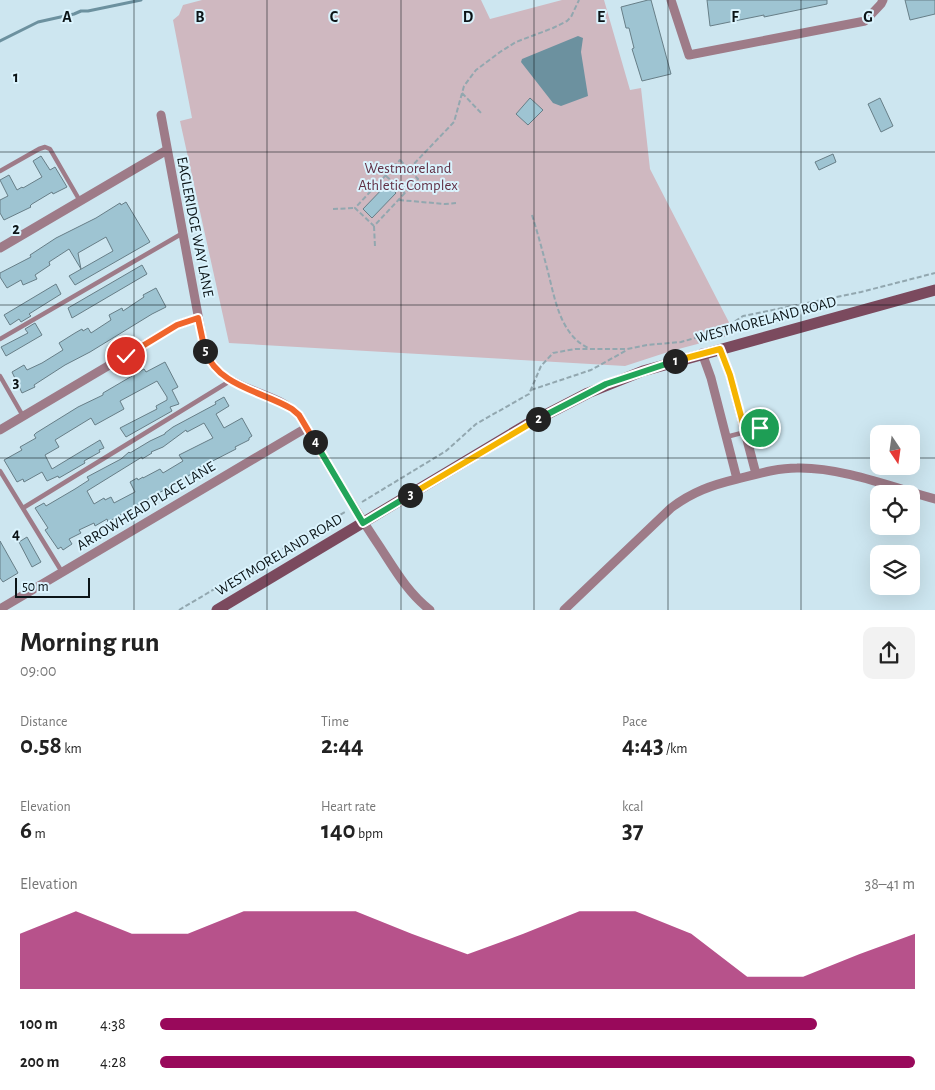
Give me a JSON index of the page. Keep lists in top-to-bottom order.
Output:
{
  "streets": {
    "street": ["EAGLERIDGE WAY LANE", "WESTMORELAND ROAD", "ARROWHEAD PLACE LANE"]
  },
  "crossings": [
    ["EAGLERIDGE WAY LANE", "WESTMORELAND ROAD"],
    ["EAGLERIDGE WAY LANE", "ARROWHEAD PLACE LANE"]
  ],
  "parks": ["Westmoreland Athletic Complex"],
  "scale_bar": "50 m",
  "north": "bottom",
  "page": {
    "pins": [
      "5",
      "1",
      "2",
      "4",
      "3"
    ],
    "scale": "50 m",
    "heading": ["Morning run", "09:00"],
    "stats": [
      ["Distance", "0.58 km"],
      ["Time", "2:44"],
      ["Pace", "4:43 /km"],
      ["Elevation", "6 m"],
      ["Heart rate", "140 bpm"],
      ["kcal", "37"]
    ],
    "chart": ["Elevation", "38–41 m"],
    "list": [
      {
        "name": "100 m",
        "note": "4:38"
      },
      {
        "name": "200 m",
        "note": "4:28"
      }
    ]
  },
  "grid": {
    "columns": [
      "A",
      "B",
      "C",
      "D",
      "E",
      "F",
      "G"
    ],
    "rows": [
      "1",
      "2",
      "3",
      "4"
    ]
  }
}
